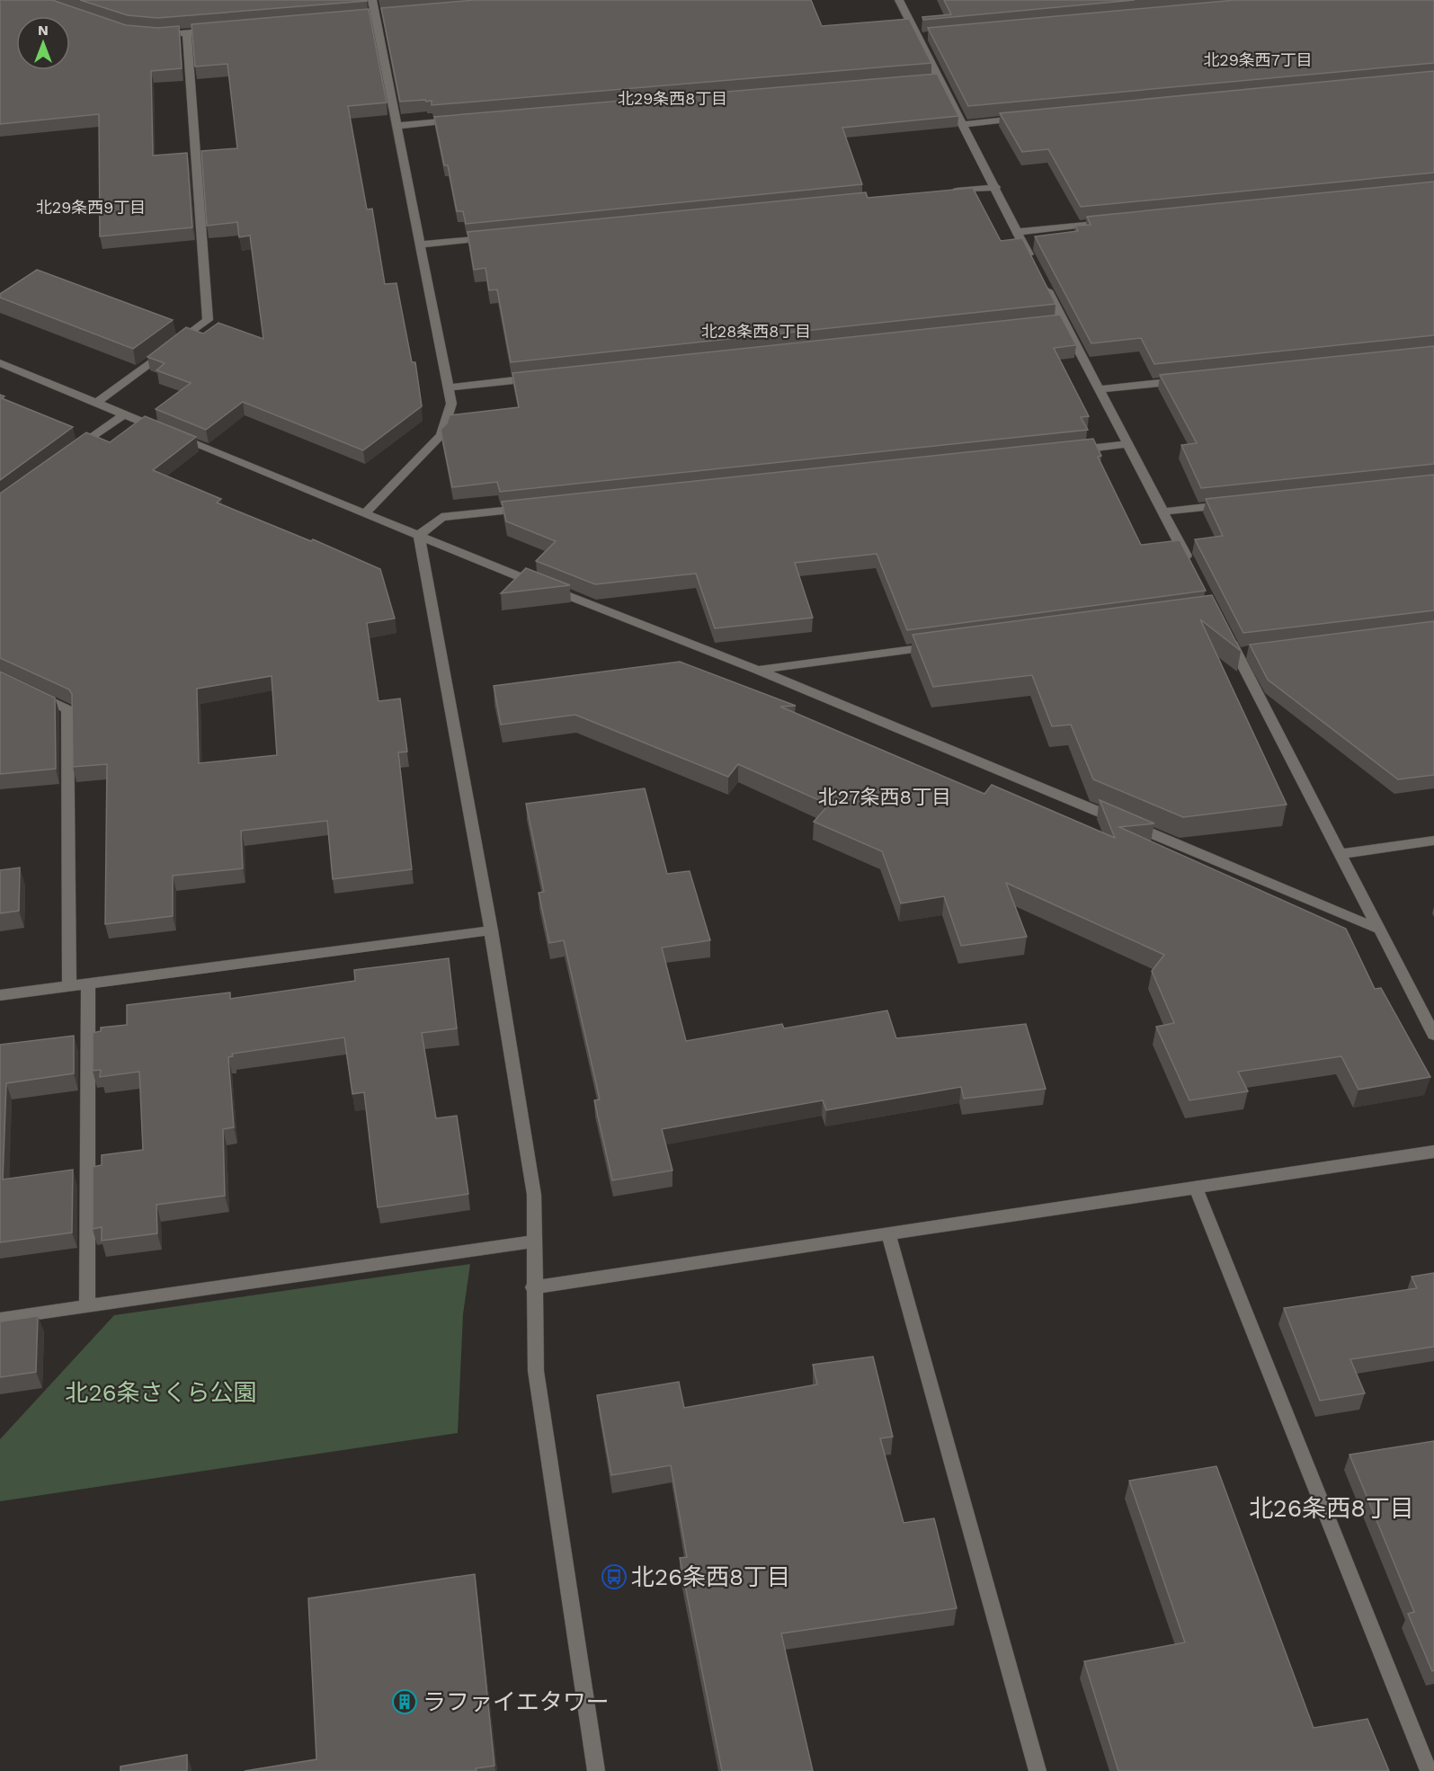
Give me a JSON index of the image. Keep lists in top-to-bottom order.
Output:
{
  "districts": [
    "北29条西7丁目",
    "北29条西8丁目",
    "北29条西9丁目",
    "北28条西8丁目",
    "北27条西8丁目",
    "北26条西8丁目"
  ],
  "parks": ["北26条さくら公園"],
  "places": {
    "bus stop": ["北26条西8丁目"],
    "building": ["ラファイエタワー"]
  },
  "north": "top"
}
